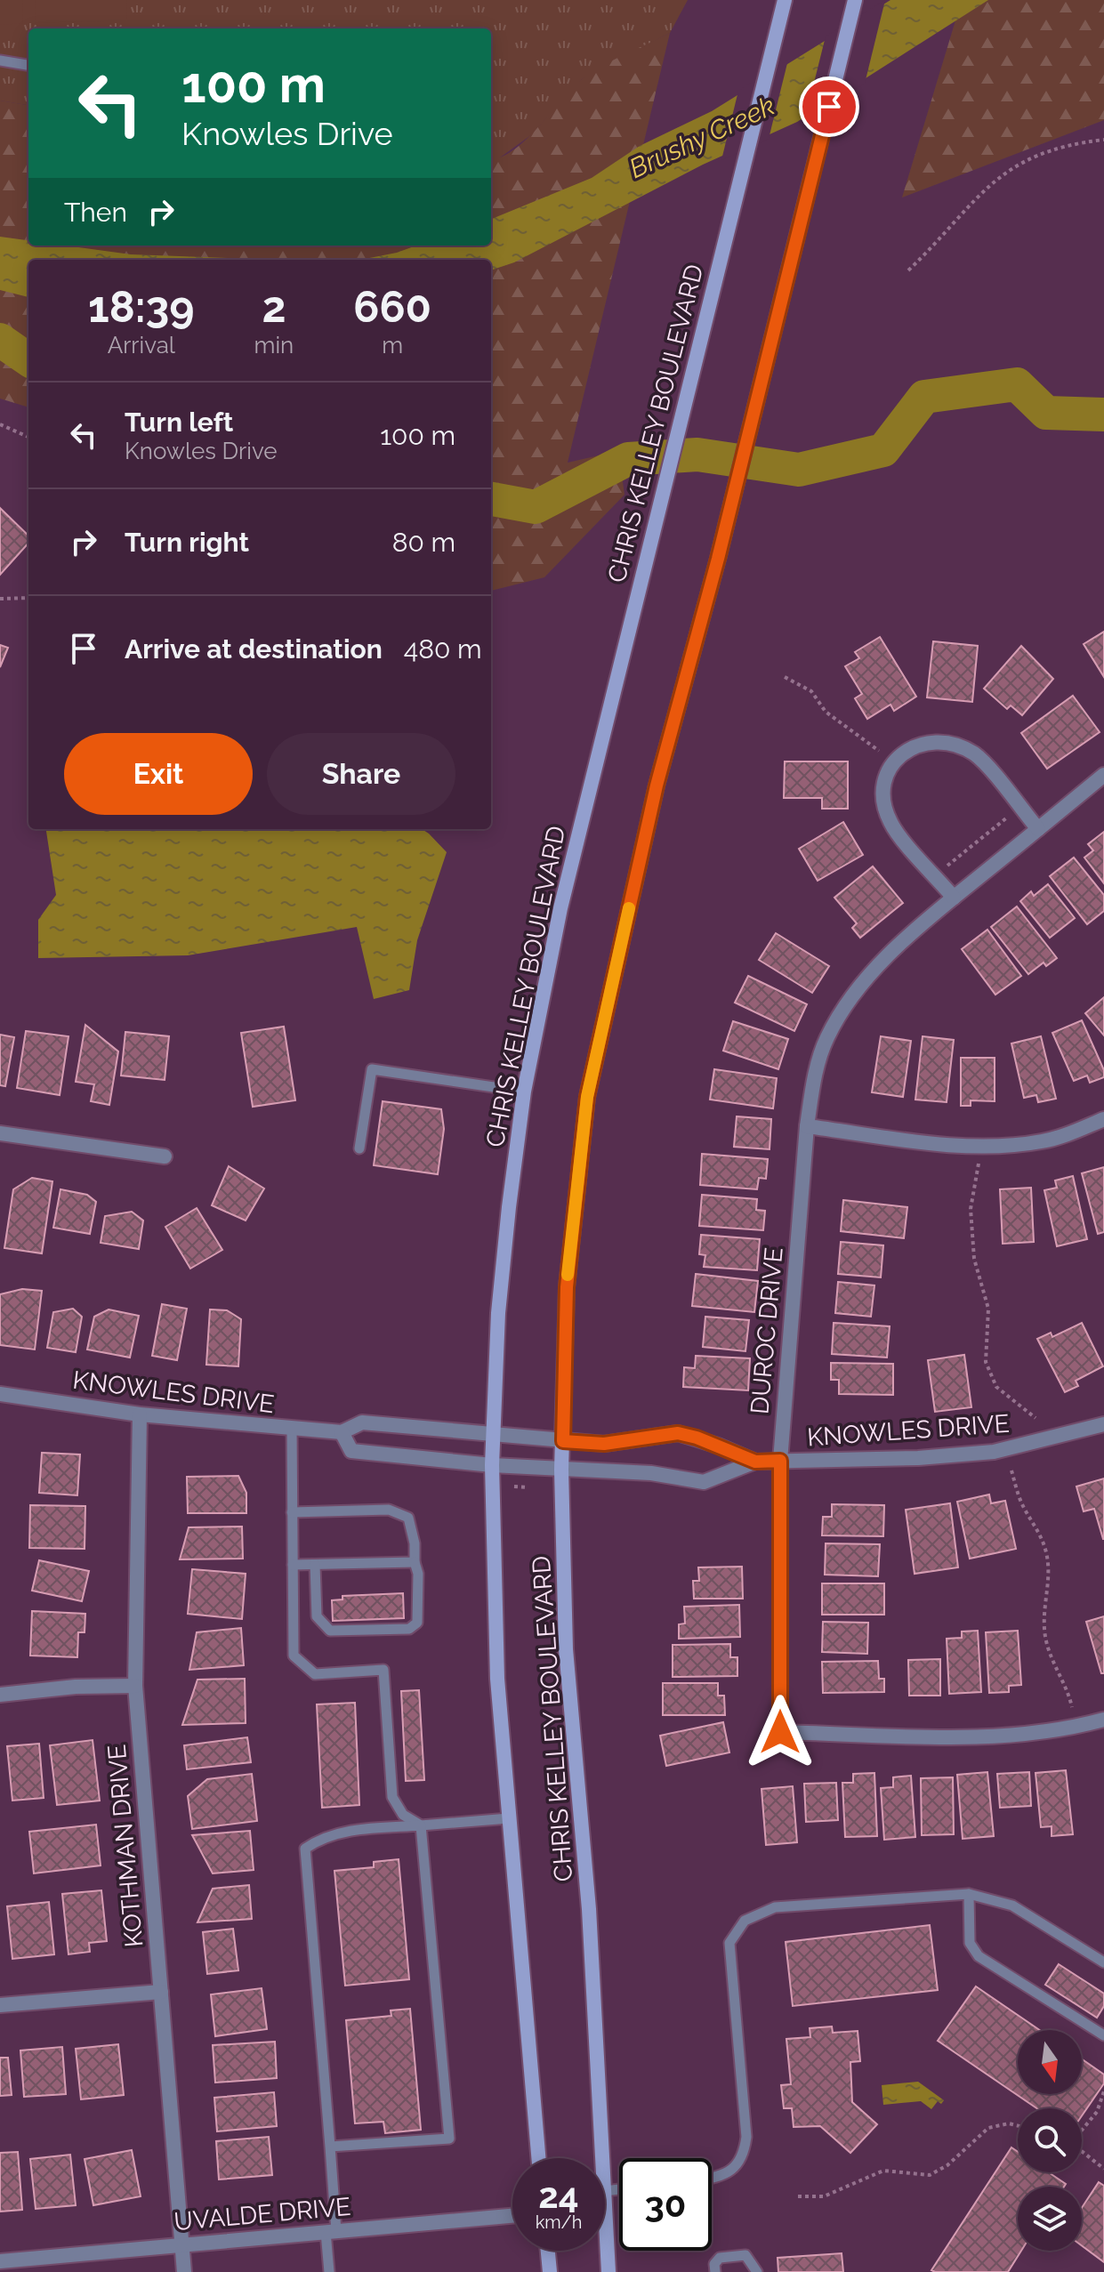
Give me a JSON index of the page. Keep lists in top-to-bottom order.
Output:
{
  "streets": {
    "main road": ["CHRIS KELLEY BOULEVARD"],
    "street": [
      "DUROC DRIVE",
      "KNOWLES DRIVE",
      "KOTHMAN DRIVE",
      "UVALDE DRIVE"
    ]
  },
  "crossings": [
    ["CHRIS KELLEY BOULEVARD", "KNOWLES DRIVE"],
    ["DUROC DRIVE", "KNOWLES DRIVE"],
    ["KNOWLES DRIVE", "KOTHMAN DRIVE"],
    ["KOTHMAN DRIVE", "UVALDE DRIVE"]
  ],
  "water": ["Brushy Creek"],
  "north": "bottom",
  "page": {
    "turn": ["100 m", "Knowles Drive"],
    "then": "Then",
    "eta": [
      "18:39",
      "Arrival",
      "2",
      "min",
      "660",
      "m"
    ],
    "list": [
      {
        "name": "Turn left",
        "note": "Knowles Drive",
        "value": "100 m"
      },
      {
        "name": "Turn right",
        "value": "80 m"
      },
      {
        "name": "Arrive at destination",
        "value": "480 m"
      }
    ],
    "buttons": ["Exit", "Share"],
    "speed": "24 km/h",
    "limit": "30"
  }
}
